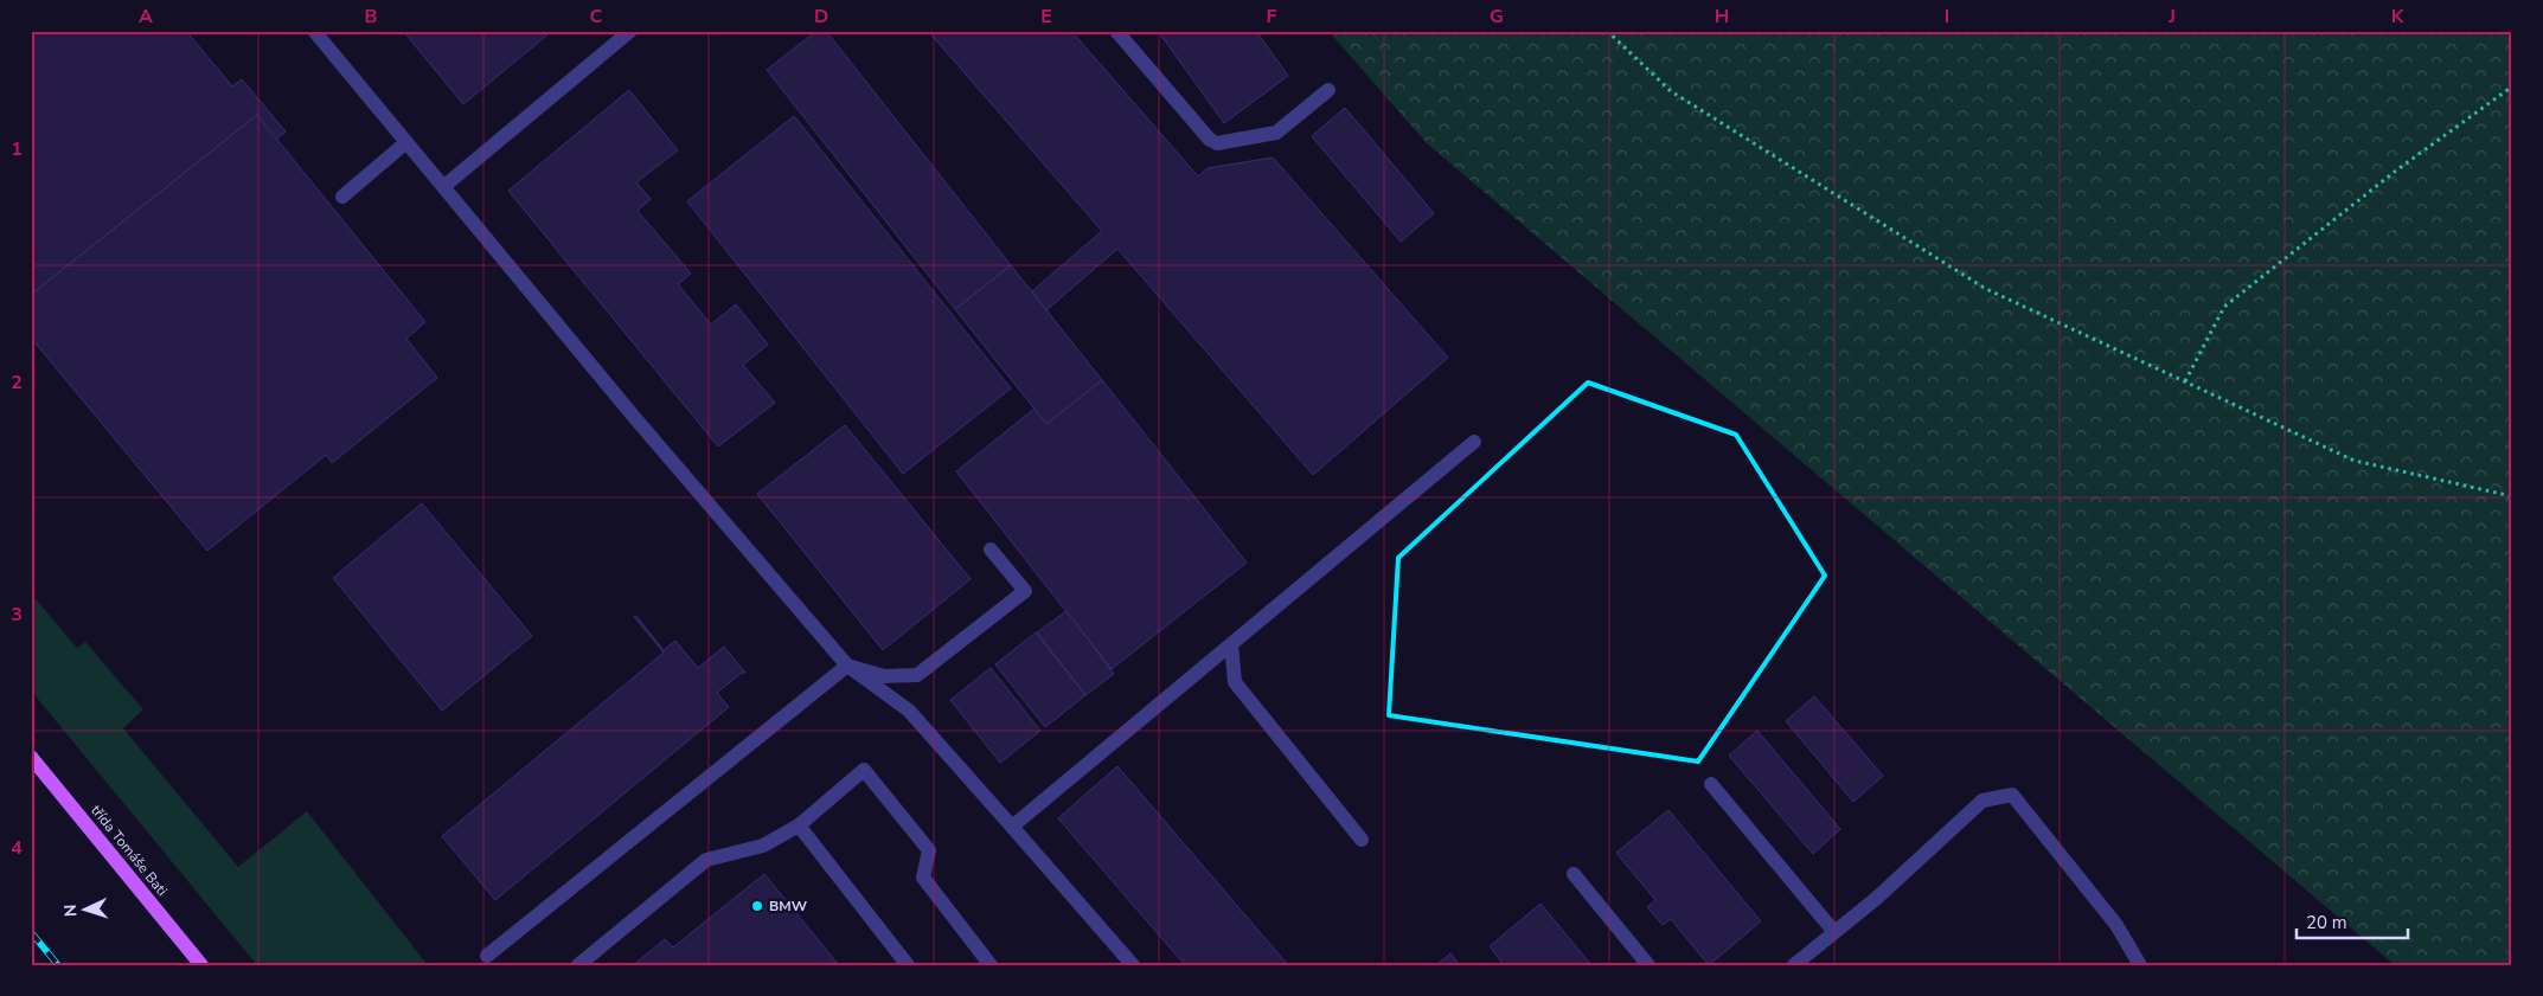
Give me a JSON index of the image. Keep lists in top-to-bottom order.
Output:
{
  "streets": {
    "main road": ["třída Tomáše Bati"]
  },
  "places": ["BMW"],
  "scale_bar": "20 m",
  "north": "left",
  "grid": {
    "columns": [
      "A",
      "B",
      "C",
      "D",
      "E",
      "F",
      "G",
      "H",
      "I",
      "J",
      "K"
    ],
    "rows": [
      "1",
      "2",
      "3",
      "4"
    ]
  }
}
